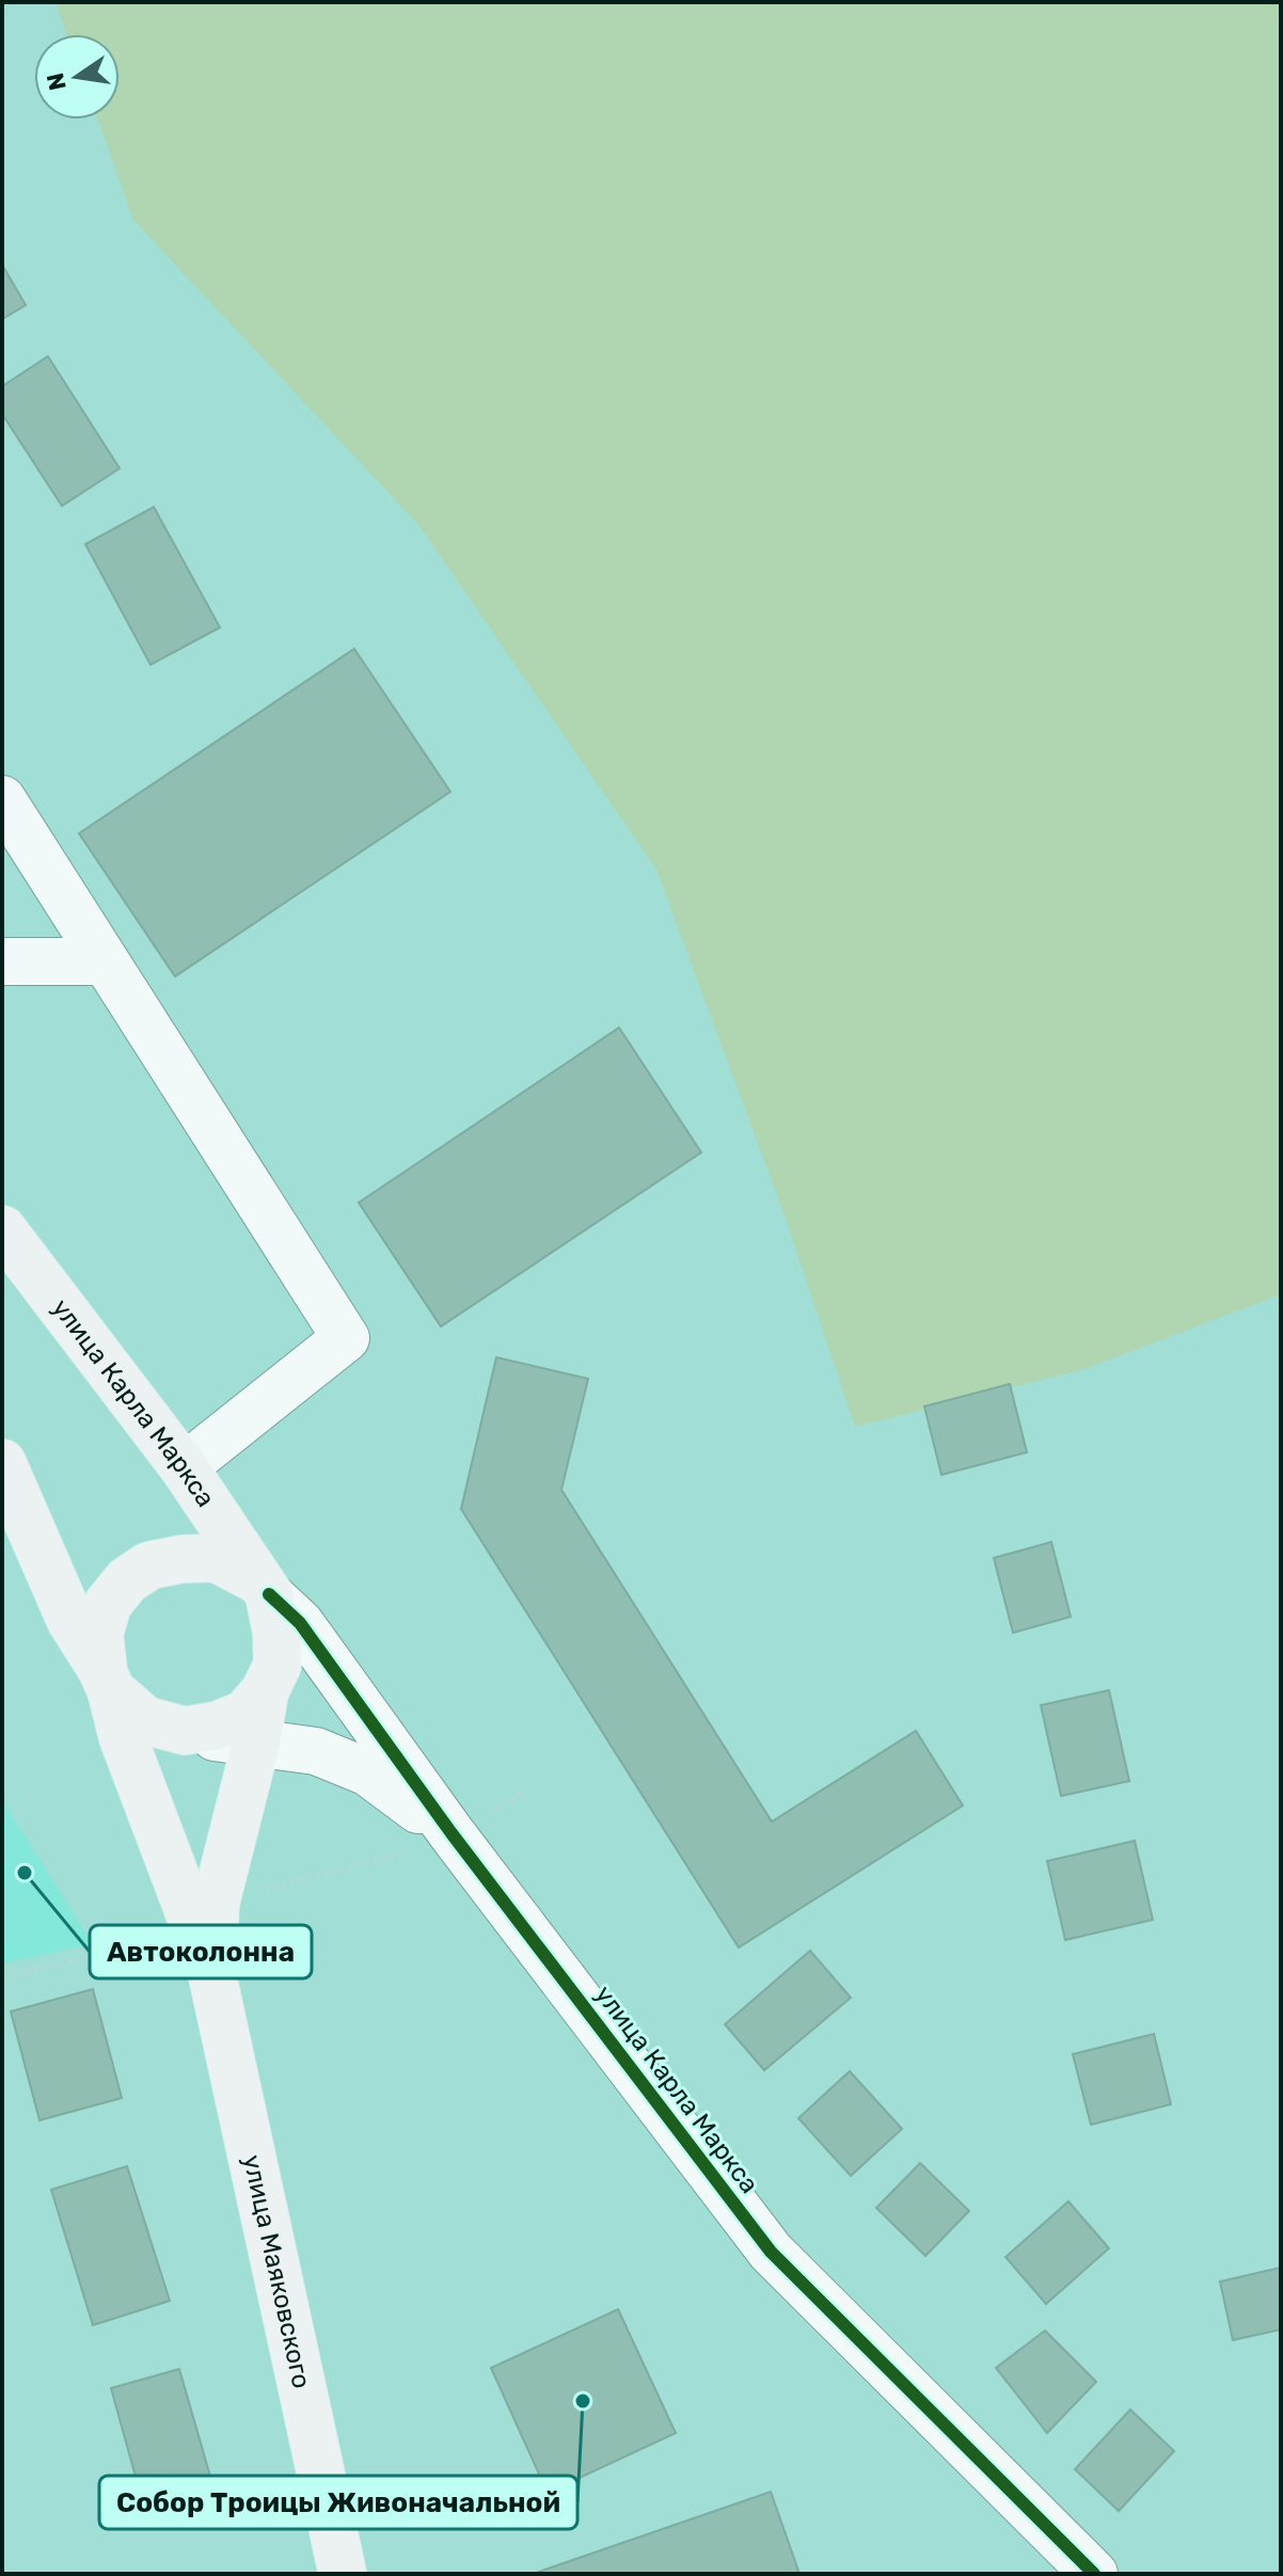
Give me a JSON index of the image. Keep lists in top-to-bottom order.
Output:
{
  "streets": {
    "main road": ["улица Карла Маркса", "улица Маяковского"]
  },
  "crossings": [
    ["улица Карла Маркса", "улица Маяковского"]
  ],
  "places": ["Автоколонна", "Собор Троицы Живоначальной"],
  "north": "left"
}
